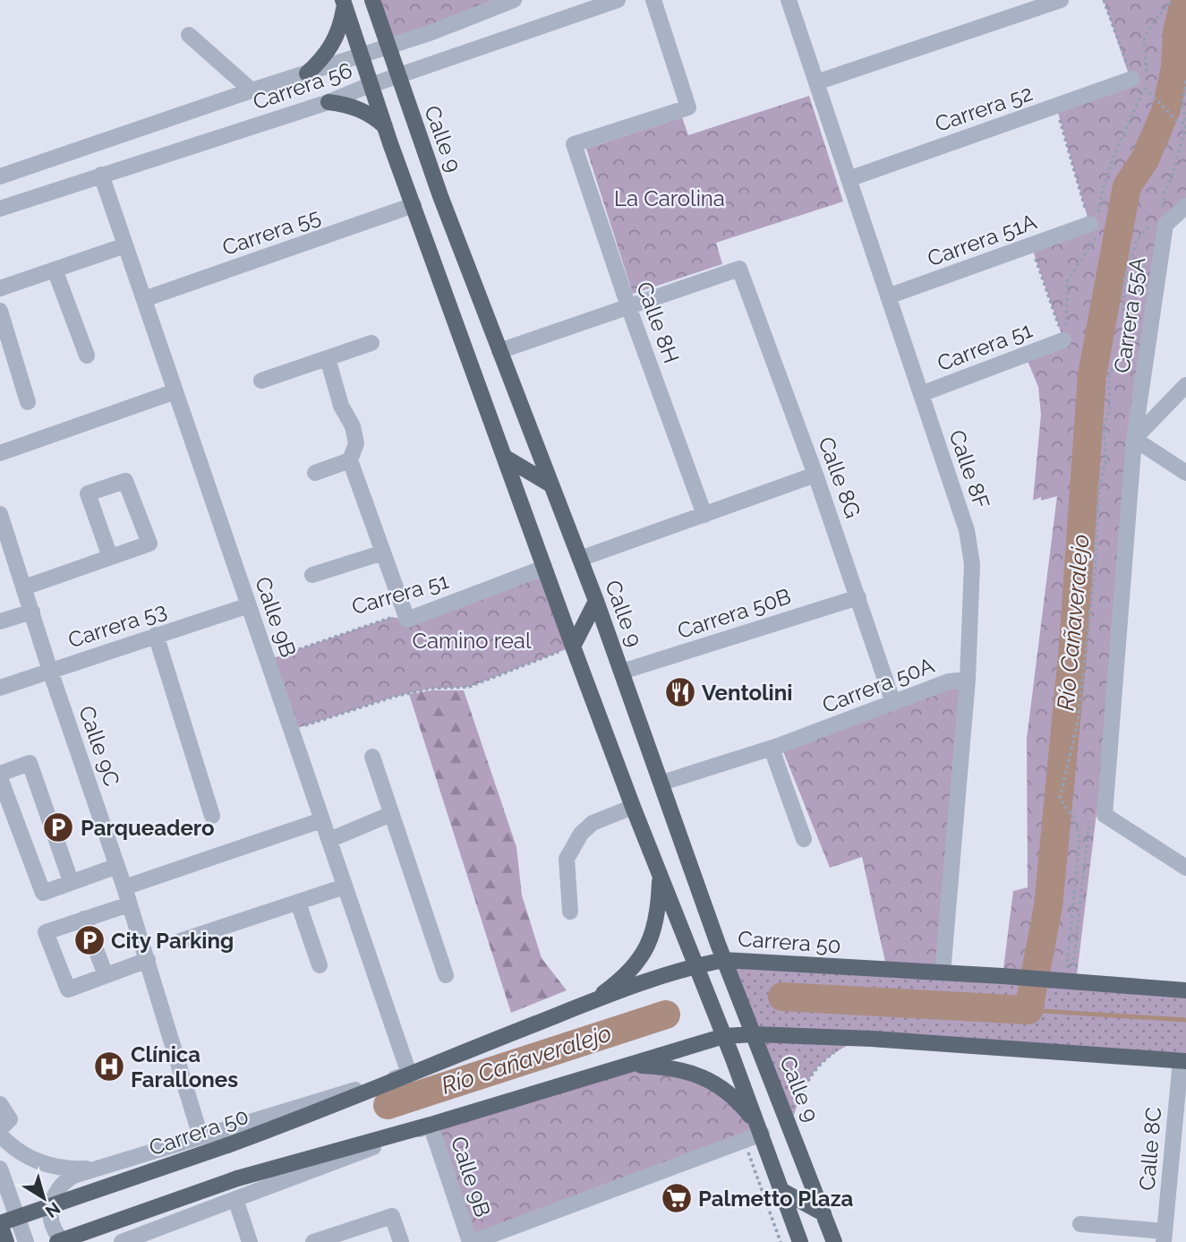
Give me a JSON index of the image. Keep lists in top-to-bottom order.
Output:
{
  "streets": {
    "main road": ["Calle 9", "Carrera 50"],
    "street": [
      "Carrera 56",
      "Carrera 52",
      "Carrera 55",
      "Carrera 51A",
      "Carrera 55A",
      "Calle 8H",
      "Carrera 51",
      "Calle 8F",
      "Calle 8G",
      "Carrera 50B",
      "Calle 9B",
      "Carrera 53",
      "Carrera 50A",
      "Calle 9C",
      "Calle 8C"
    ]
  },
  "crossings": [
    ["Carrera 56", "Calle 9"],
    ["Carrera 56", "Calle 9B"],
    ["Carrera 52", "Calle 8F"],
    ["Calle 9", "Carrera 50B"],
    ["Calle 9", "Carrera 50A"],
    ["Calle 9", "Carrera 50"],
    ["Carrera 55", "Calle 9B"],
    ["Carrera 51A", "Calle 8F"],
    ["Calle 8H", "Calle 8G"],
    ["Carrera 51", "Calle 8F"],
    ["Carrera 51", "Calle 9B"],
    ["Calle 8F", "Carrera 50A"],
    ["Calle 8F", "Carrera 50"],
    ["Calle 8G", "Carrera 50B"],
    ["Calle 8G", "Carrera 50A"],
    ["Calle 9B", "Carrera 53"],
    ["Calle 9B", "Carrera 50"],
    ["Carrera 53", "Calle 9C"],
    ["Calle 9C", "Carrera 50"]
  ],
  "water": ["Río Cañaveralejo"],
  "parks": ["La Carolina", "Camino real"],
  "places": {
    "restaurant": ["Ventolini"],
    "parking": ["Parqueadero", "City Parking"],
    "hospital": ["Clínica Farallones"],
    "supermarket": ["Palmetto Plaza"]
  },
  "north": "bottom right"
}
